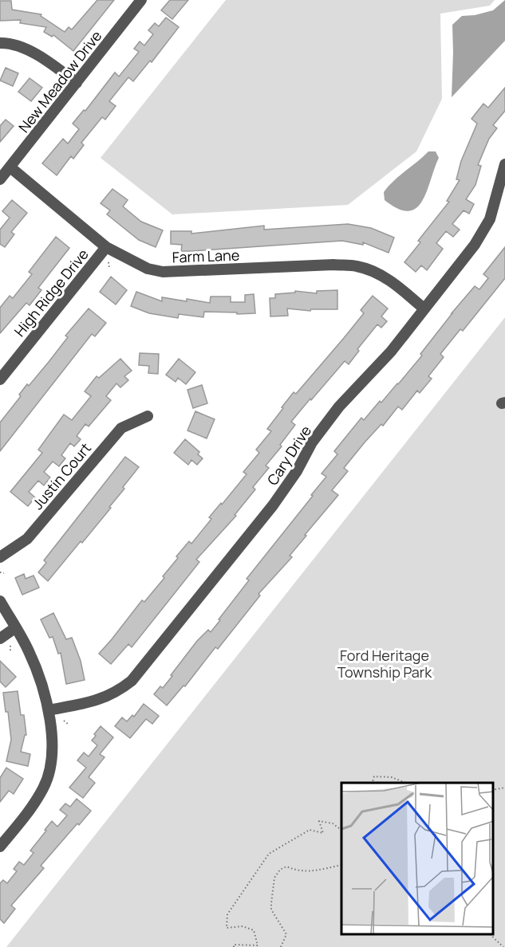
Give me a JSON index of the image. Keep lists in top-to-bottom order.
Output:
{
  "streets": {
    "street": [
      "New Meadow Drive",
      "Farm Lane",
      "High Ridge Drive",
      "Cary Drive",
      "Justin Court"
    ]
  },
  "crossings": [
    ["New Meadow Drive", "Farm Lane"],
    ["Farm Lane", "High Ridge Drive"],
    ["Farm Lane", "Cary Drive"]
  ],
  "parks": ["Ford Heritage Township Park"]
}
